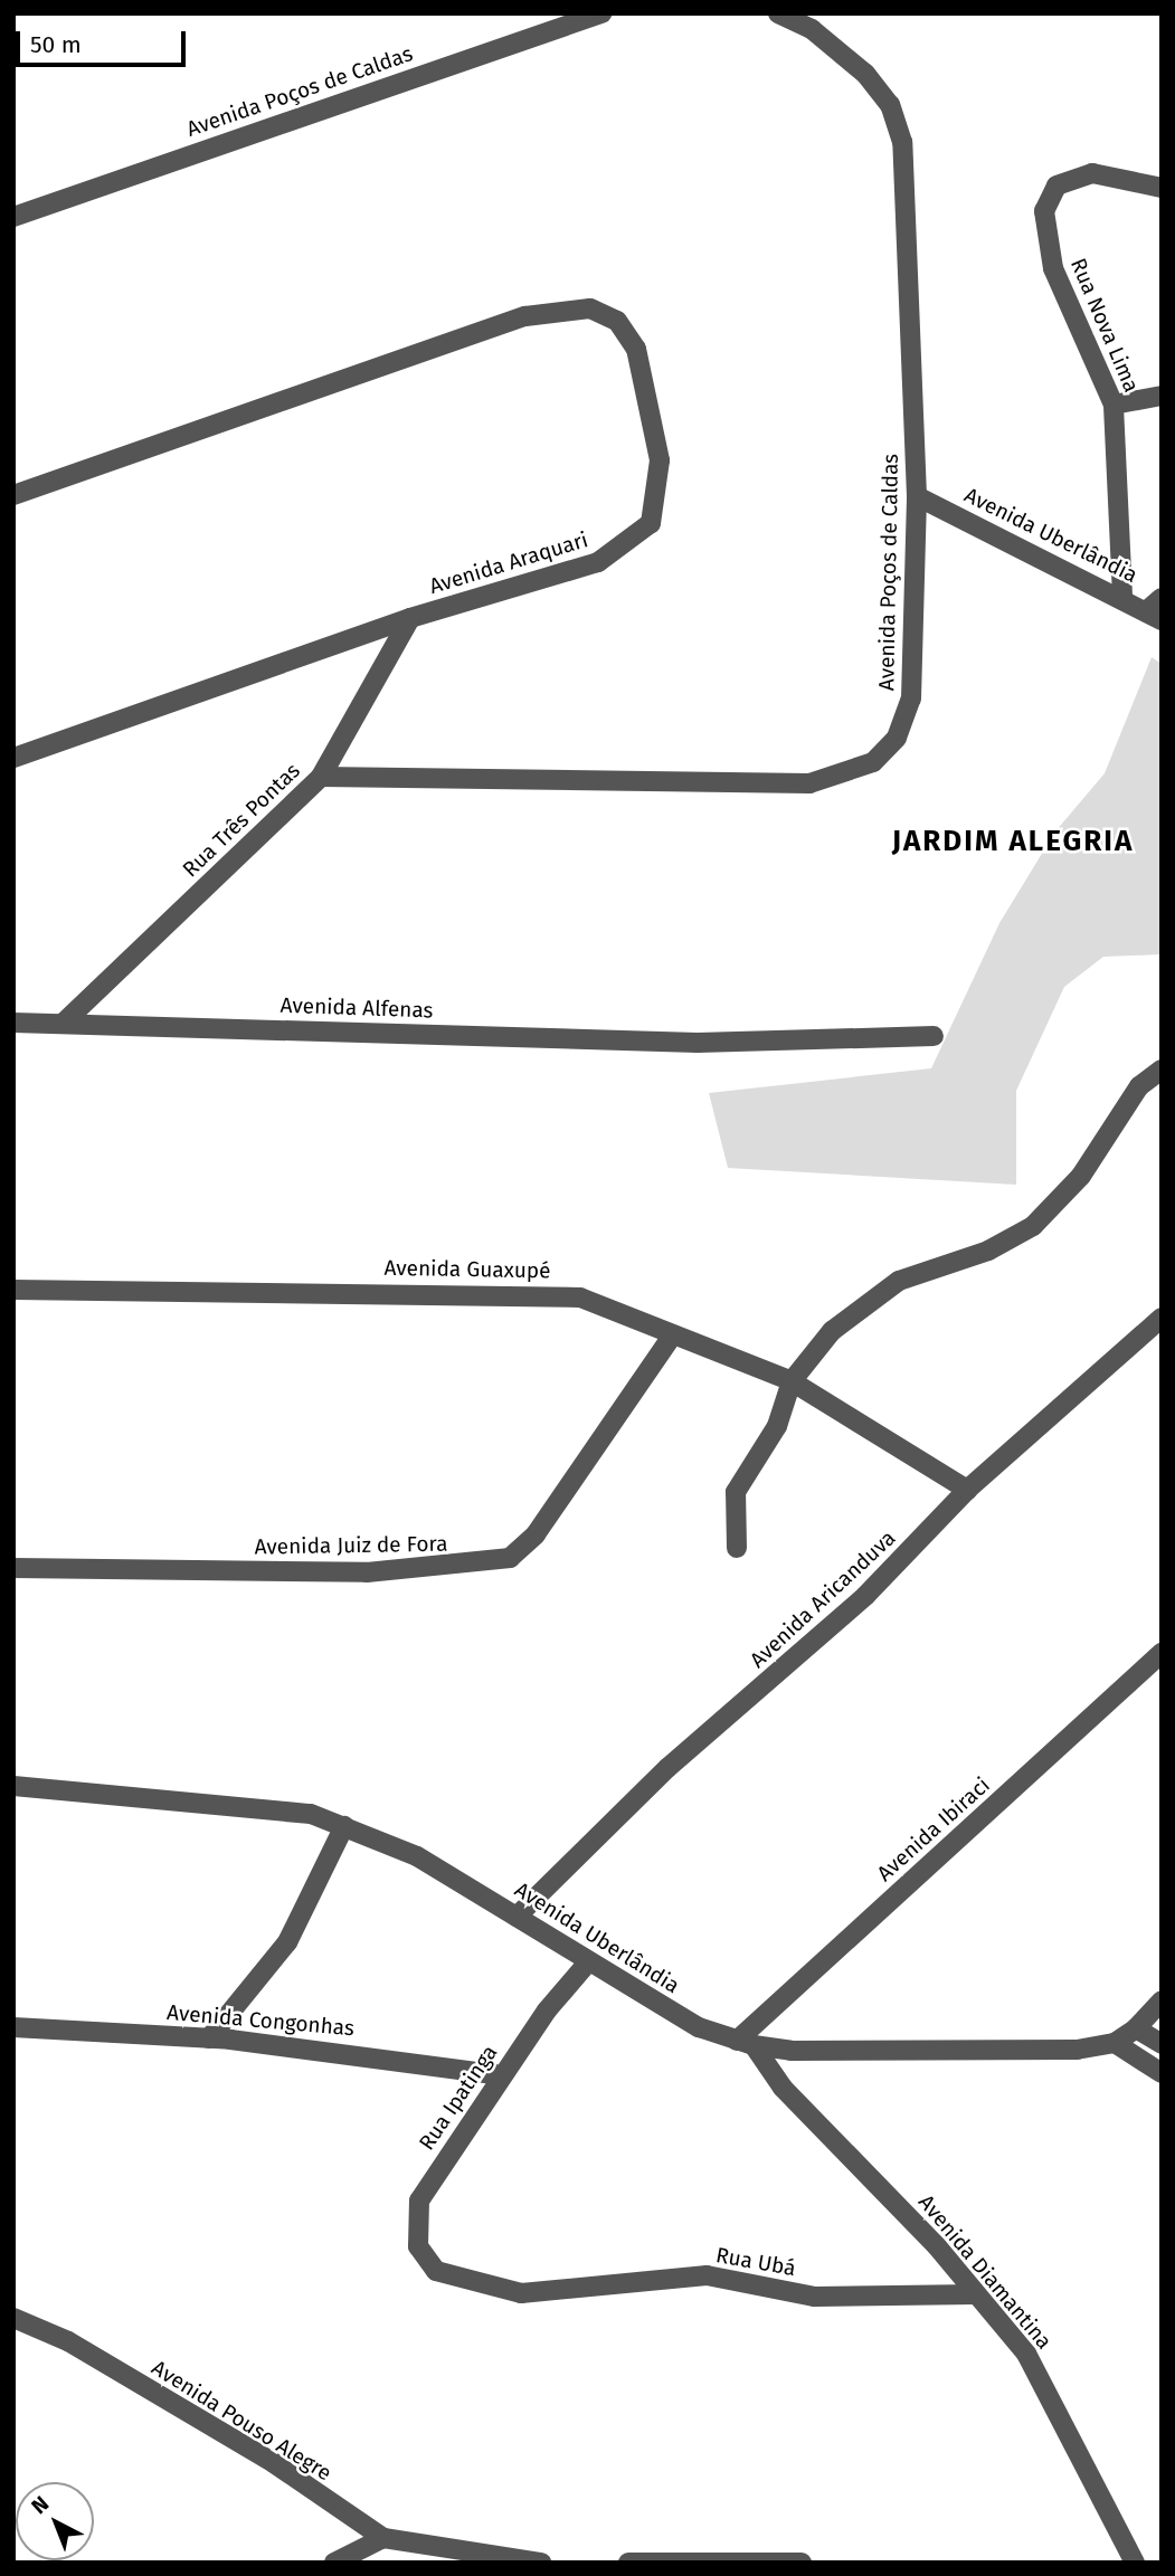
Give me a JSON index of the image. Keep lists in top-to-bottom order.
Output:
{
  "streets": {
    "street": [
      "Avenida Poços de Caldas",
      "Rua Nova Lima",
      "Avenida Uberlândia",
      "Avenida Araquari",
      "Rua Três Pontas",
      "Avenida Alfenas",
      "Avenida Guaxupé",
      "Avenida Juiz de Fora",
      "Avenida Aricanduva",
      "Avenida Ibiraci",
      "Avenida Congonhas",
      "Rua Ipatinga",
      "Rua Ubá",
      "Avenida Diamantina",
      "Avenida Pouso Alegre"
    ]
  },
  "crossings": [
    ["Avenida Poços de Caldas", "Avenida Uberlândia"],
    ["Avenida Poços de Caldas", "Rua Três Pontas"],
    ["Rua Nova Lima", "Avenida Uberlândia"],
    ["Avenida Uberlândia", "Avenida Aricanduva"],
    ["Avenida Uberlândia", "Avenida Ibiraci"],
    ["Avenida Uberlândia", "Rua Ipatinga"],
    ["Avenida Uberlândia", "Avenida Diamantina"],
    ["Avenida Araquari", "Rua Três Pontas"],
    ["Rua Três Pontas", "Avenida Alfenas"],
    ["Avenida Guaxupé", "Avenida Juiz de Fora"],
    ["Avenida Guaxupé", "Avenida Aricanduva"],
    ["Avenida Ibiraci", "Avenida Diamantina"],
    ["Avenida Congonhas", "Rua Ipatinga"],
    ["Rua Ipatinga", "Rua Ubá"],
    ["Rua Ubá", "Avenida Diamantina"]
  ],
  "districts": ["JARDIM ALEGRIA"],
  "scale_bar": "50 m",
  "north": "top left"
}
